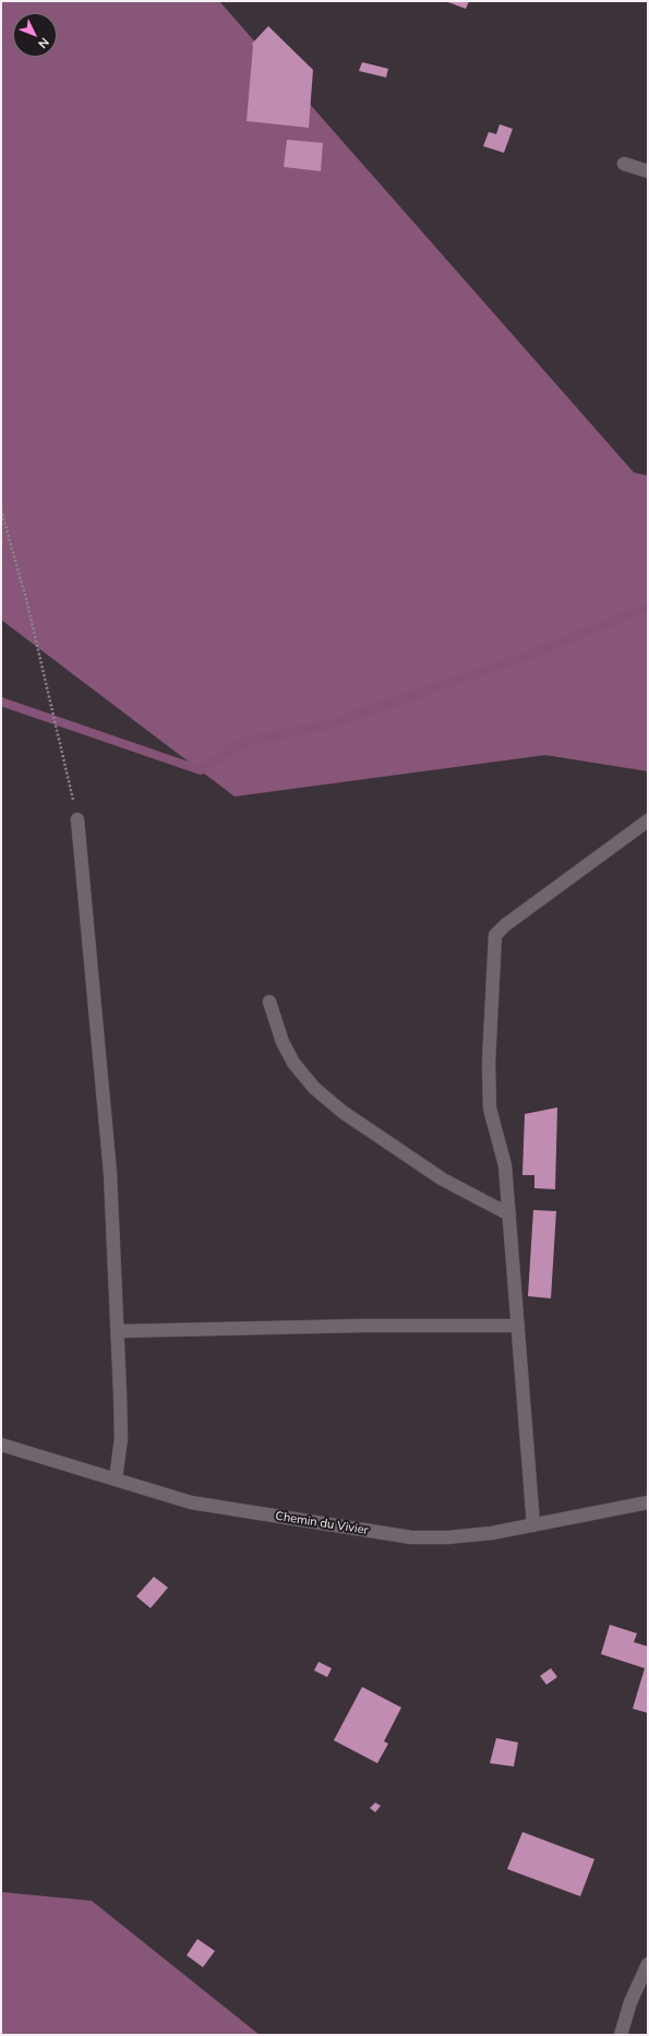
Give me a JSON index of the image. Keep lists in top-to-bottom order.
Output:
{
  "streets": {
    "street": ["Chemin du Vivier"]
  },
  "north": "bottom right"
}
